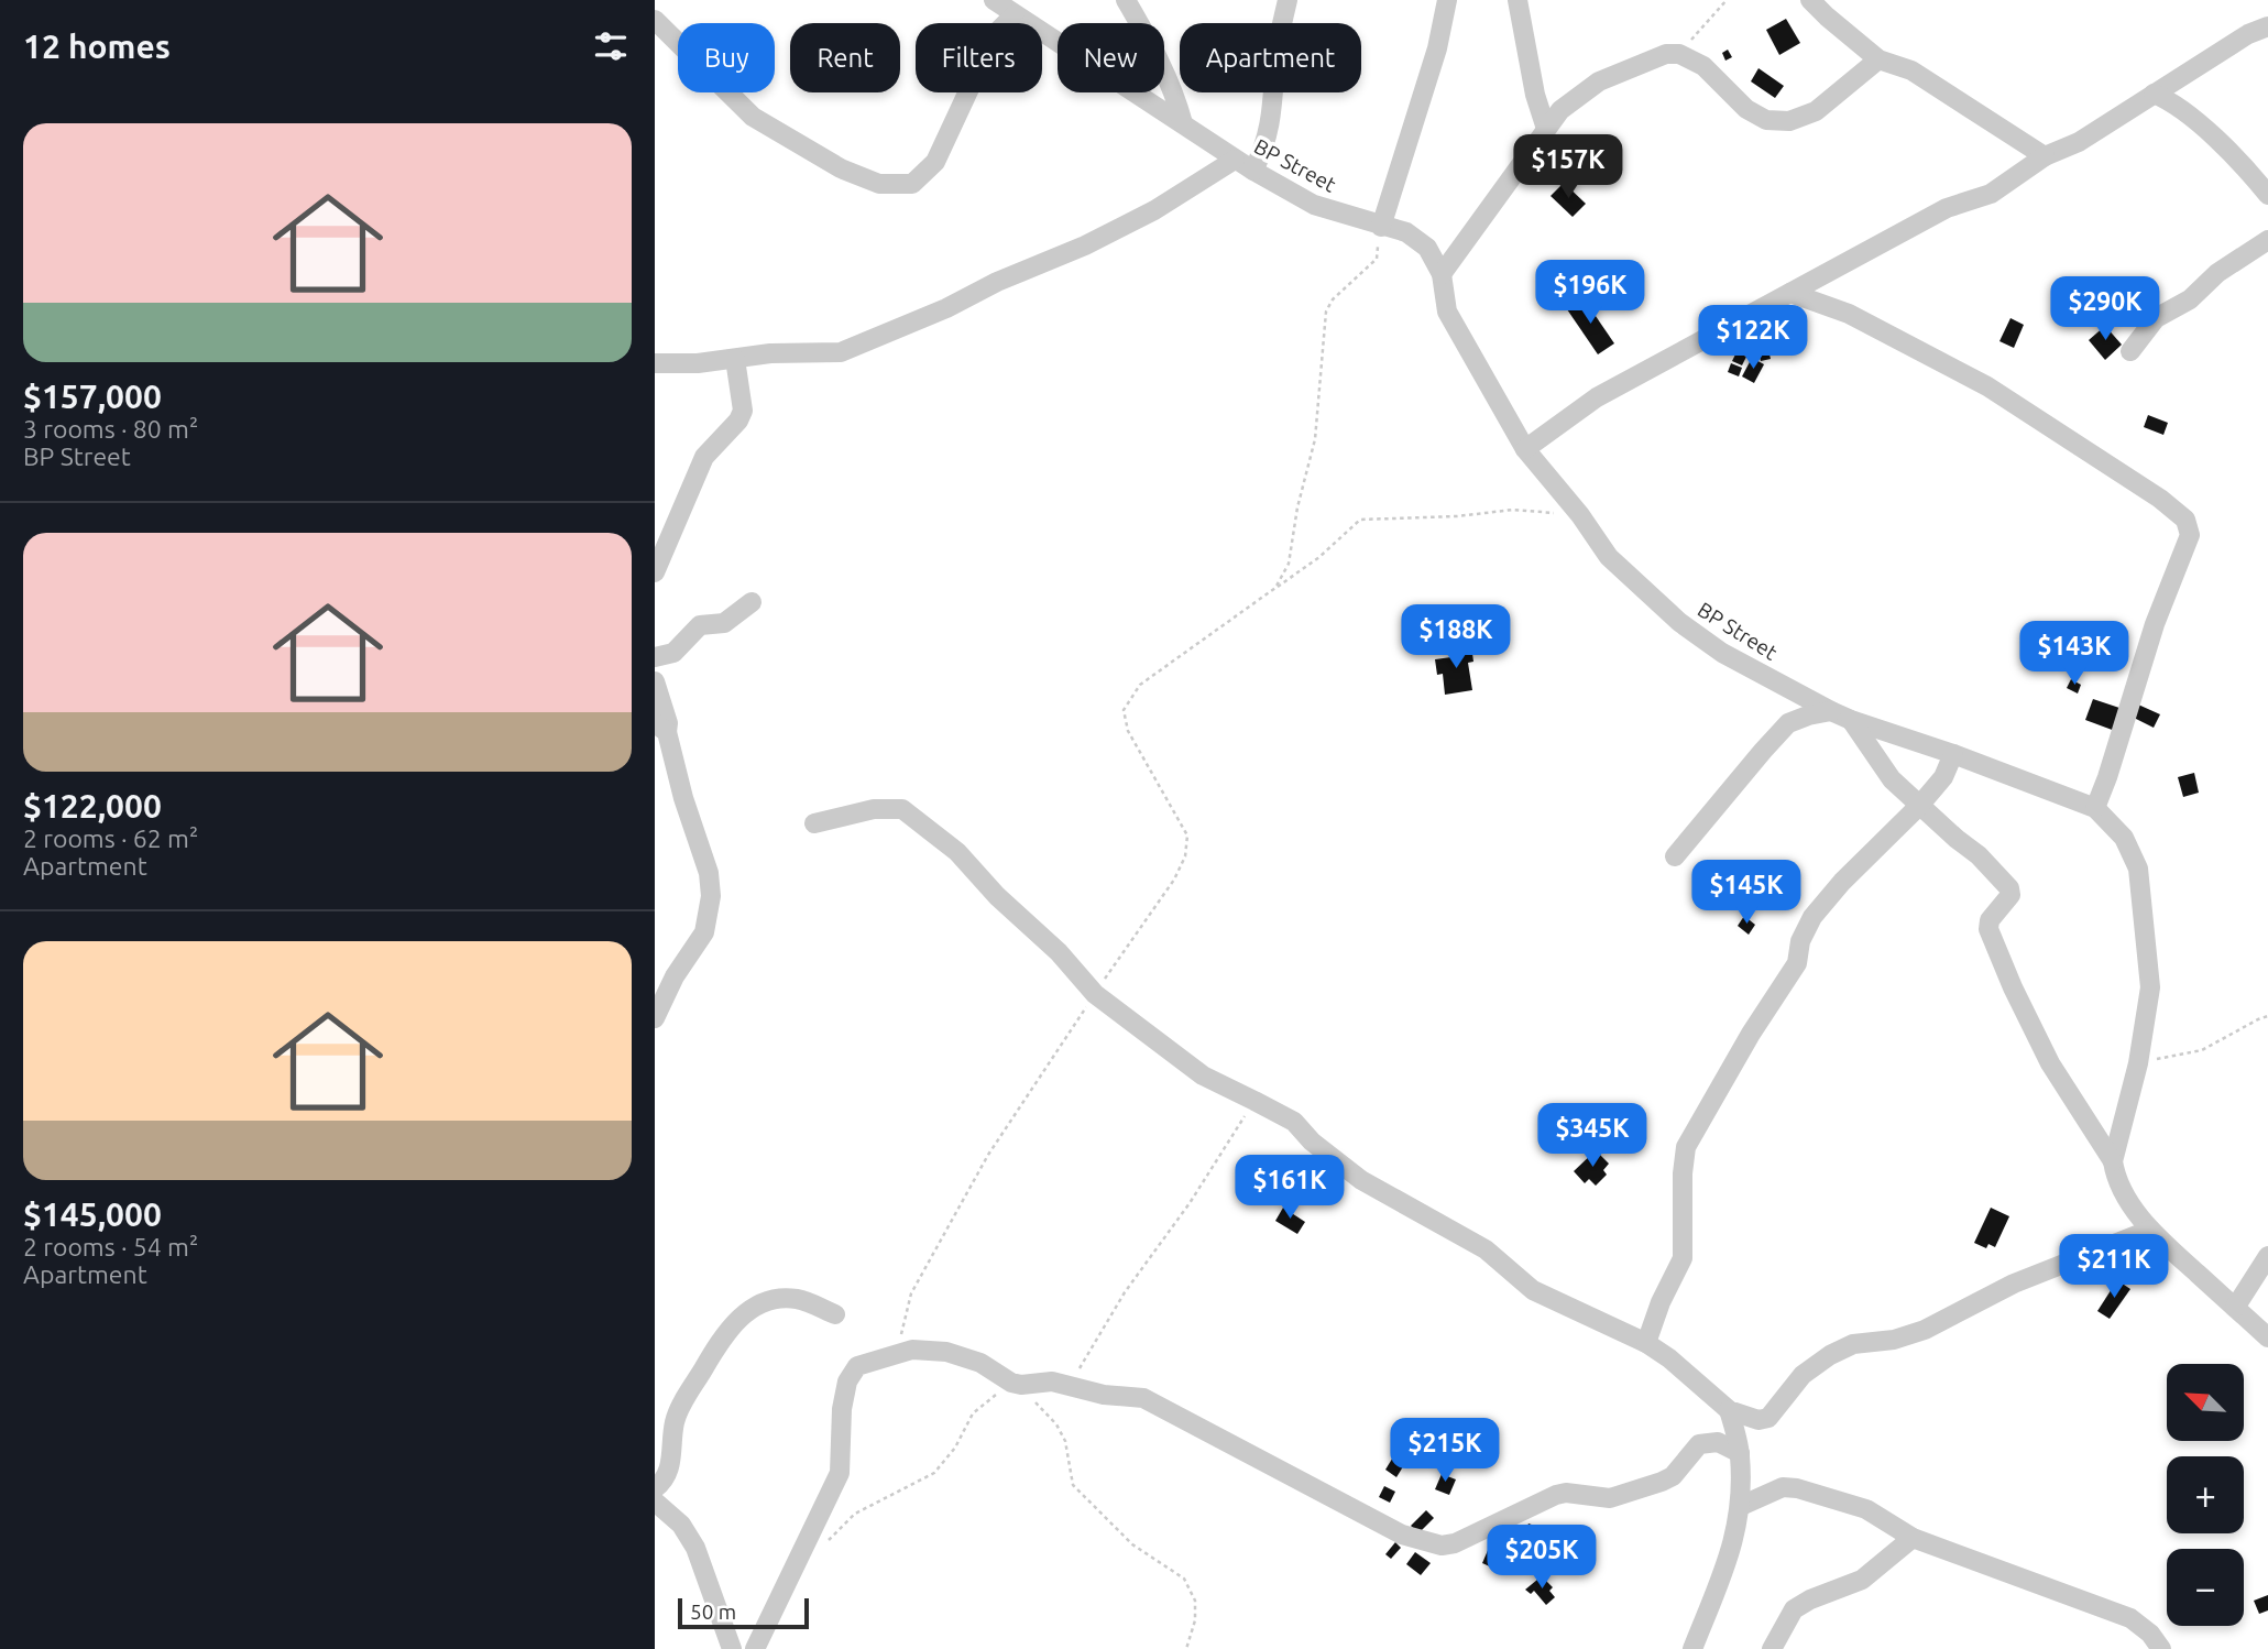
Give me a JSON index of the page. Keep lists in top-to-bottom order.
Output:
{
  "streets": {
    "street": ["BP Street"]
  },
  "scale_bar": "50 m",
  "north": "top left",
  "page": {
    "heading": "12 homes",
    "chip": [
      "Buy",
      "Rent",
      "Filters",
      "New",
      "Apartment"
    ],
    "list": [
      {
        "name": "$157,000",
        "note": "3 rooms · 80 m² · BP Street"
      },
      {
        "name": "$122,000",
        "note": "2 rooms · 62 m² · Apartment"
      },
      {
        "name": "$145,000",
        "note": "2 rooms · 54 m² · Apartment"
      }
    ],
    "price": [
      "$157K",
      "$196K",
      "$290K",
      "$122K",
      "$188K",
      "$143K",
      "$145K",
      "$345K",
      "$161K",
      "$211K",
      "$215K",
      "$205K"
    ],
    "map_buttons": ["+", "−"],
    "scale": "50 m"
  }
}
